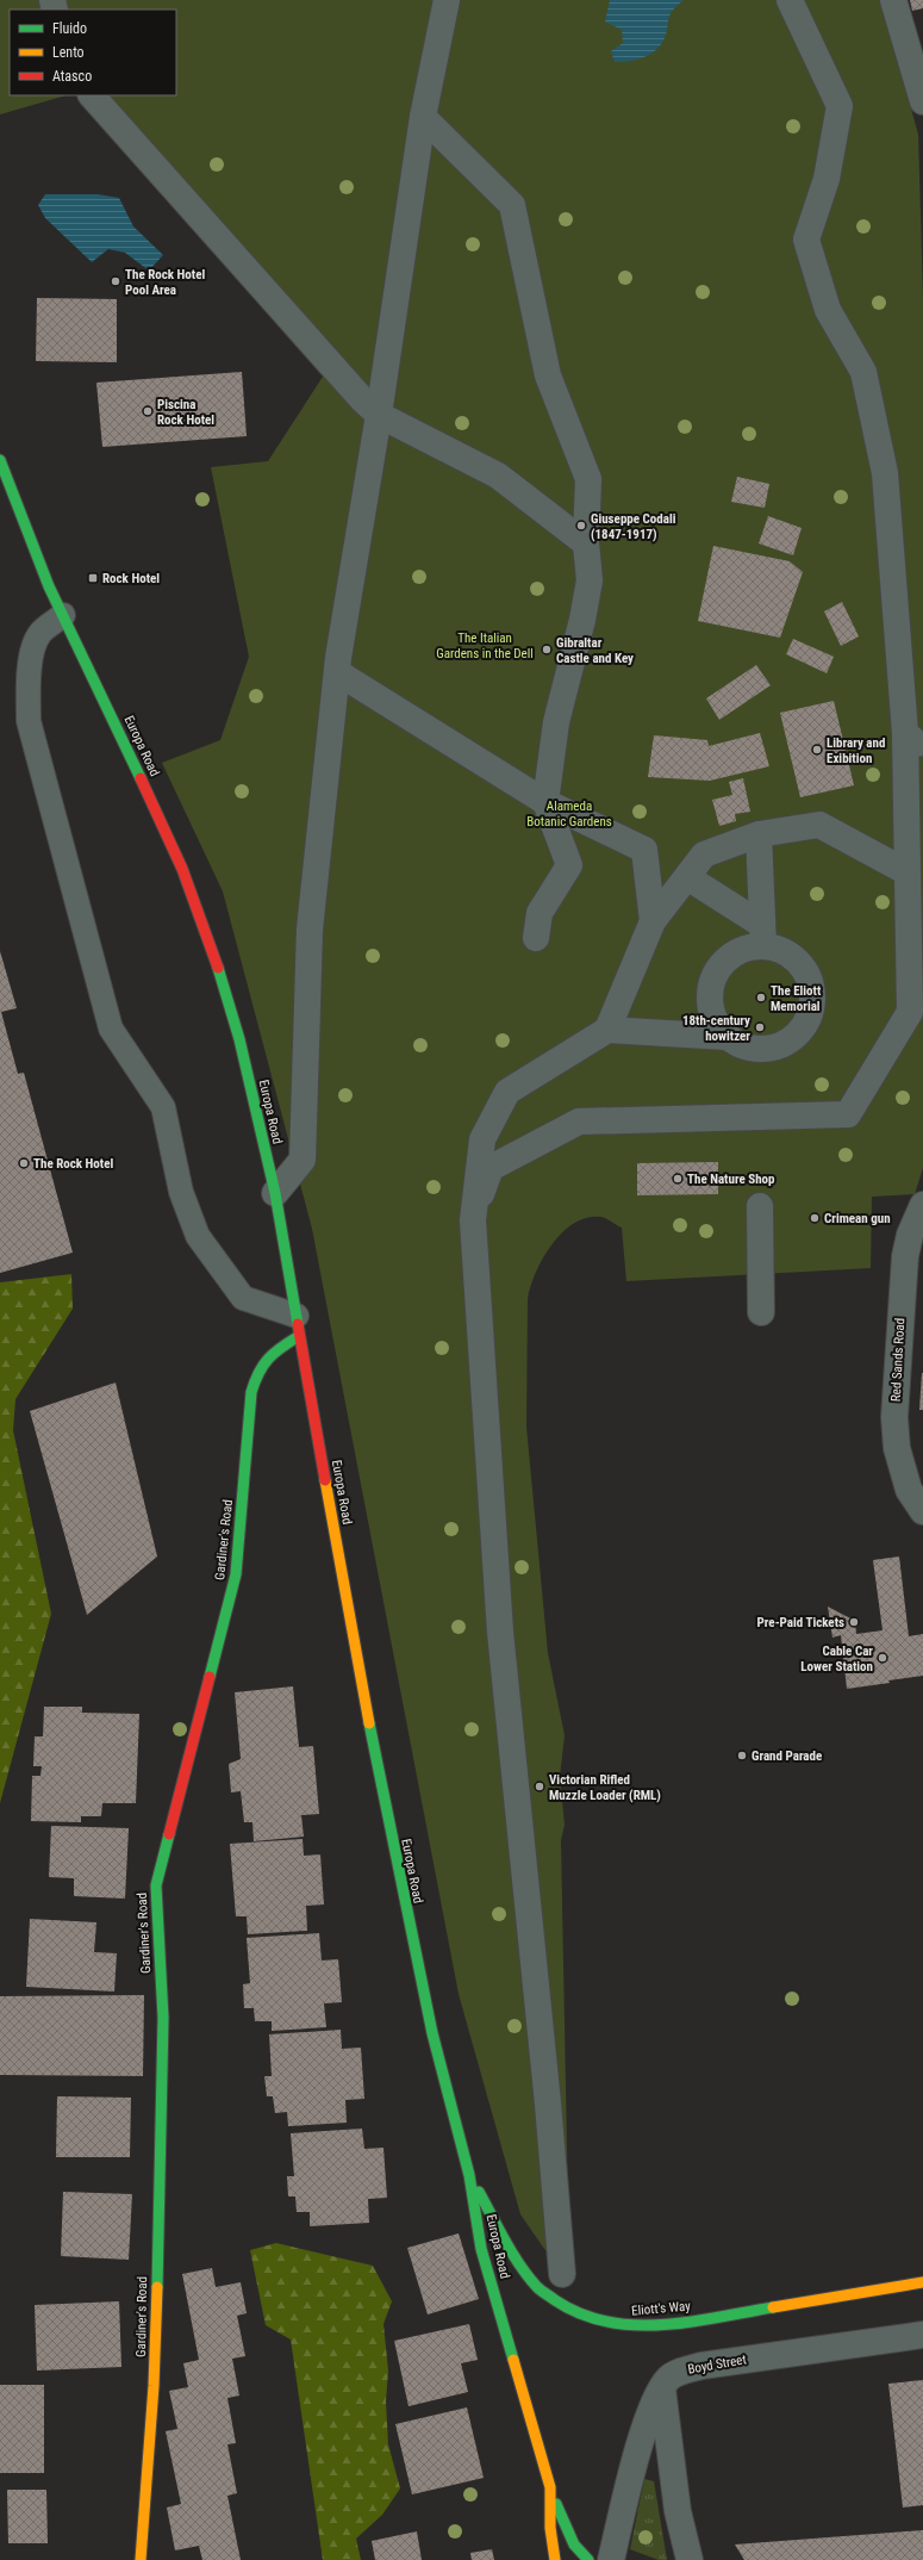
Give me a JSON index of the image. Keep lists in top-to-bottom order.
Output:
{
  "streets": {
    "main road": ["Europa Road", "Gardiner's Road", "Eliott's Way"],
    "street": ["Red Sands Road", "Boyd Street"]
  },
  "crossings": [
    ["Europa Road", "Gardiner's Road"],
    ["Europa Road", "Eliott's Way"]
  ],
  "parks": ["The Italian Gardens in the Dell", "Alameda Botanic Gardens"],
  "places": {
    "other": [
      "The Rock Hotel Pool Area",
      "Piscina Rock Hotel",
      "Giuseppe Codali (1847-1917)",
      "Gibraltar Castle and Key",
      "Library and Exibition",
      "The Eliott Memorial",
      "18th-century howitzer",
      "The Rock Hotel",
      "The Nature Shop",
      "Crimean gun",
      "Pre-Paid Tickets",
      "Cable Car Lower Station",
      "Grand Parade",
      "Victorian Rifled Muzzle Loader (RML)"
    ],
    "transit": ["Rock Hotel"]
  },
  "legend": ["Fluido", "Lento", "Atasco"]
}
